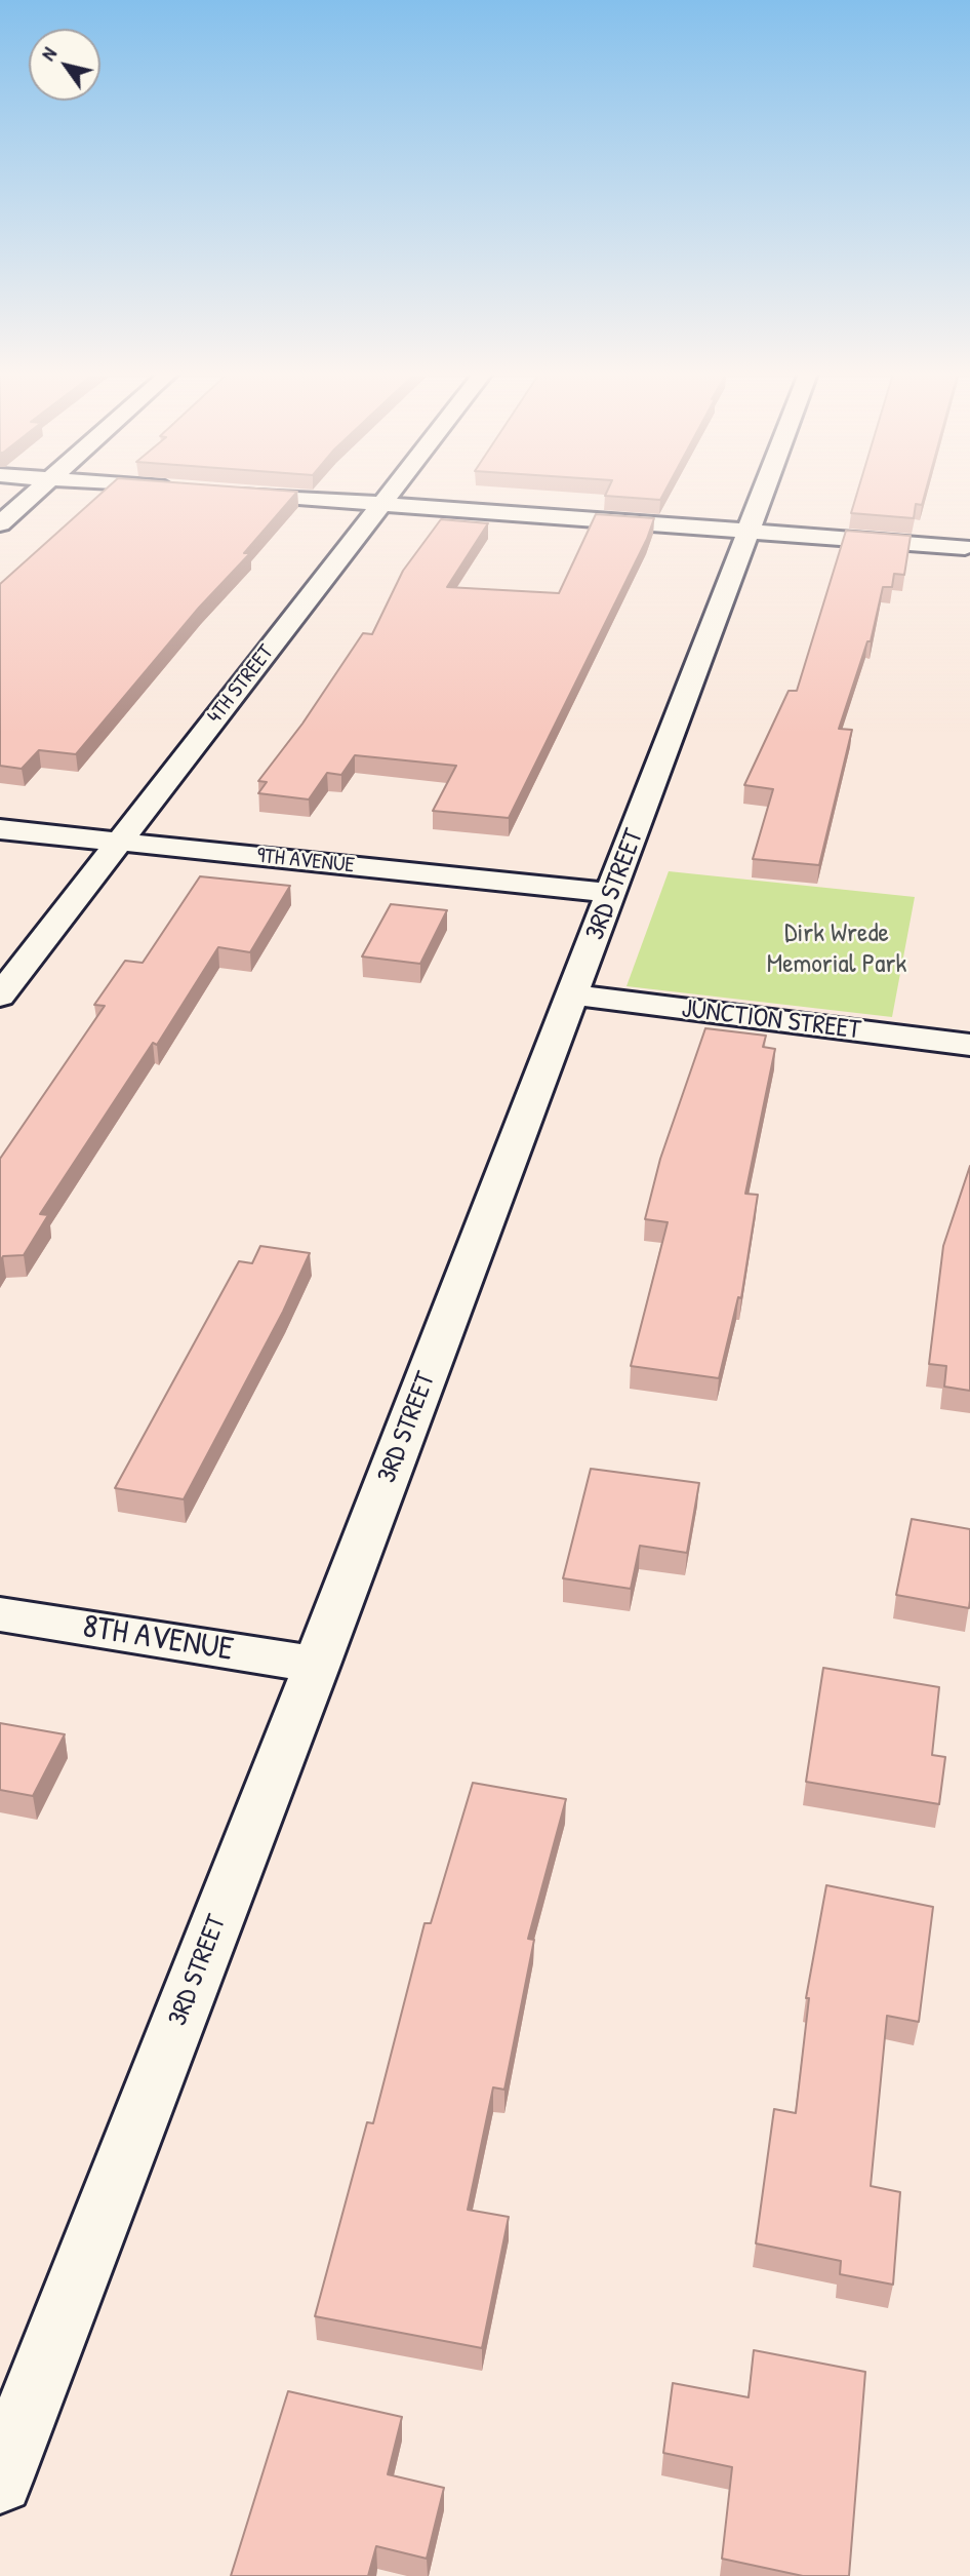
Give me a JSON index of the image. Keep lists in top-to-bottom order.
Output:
{
  "streets": {
    "street": [
      "4TH STREET",
      "9TH AVENUE",
      "3RD STREET",
      "JUNCTION STREET",
      "8TH AVENUE"
    ]
  },
  "crossings": [
    ["4TH STREET", "9TH AVENUE"],
    ["9TH AVENUE", "3RD STREET"],
    ["3RD STREET", "JUNCTION STREET"],
    ["3RD STREET", "8TH AVENUE"]
  ],
  "parks": ["Dirk Wrede Memorial Park"],
  "north": "top left"
}
